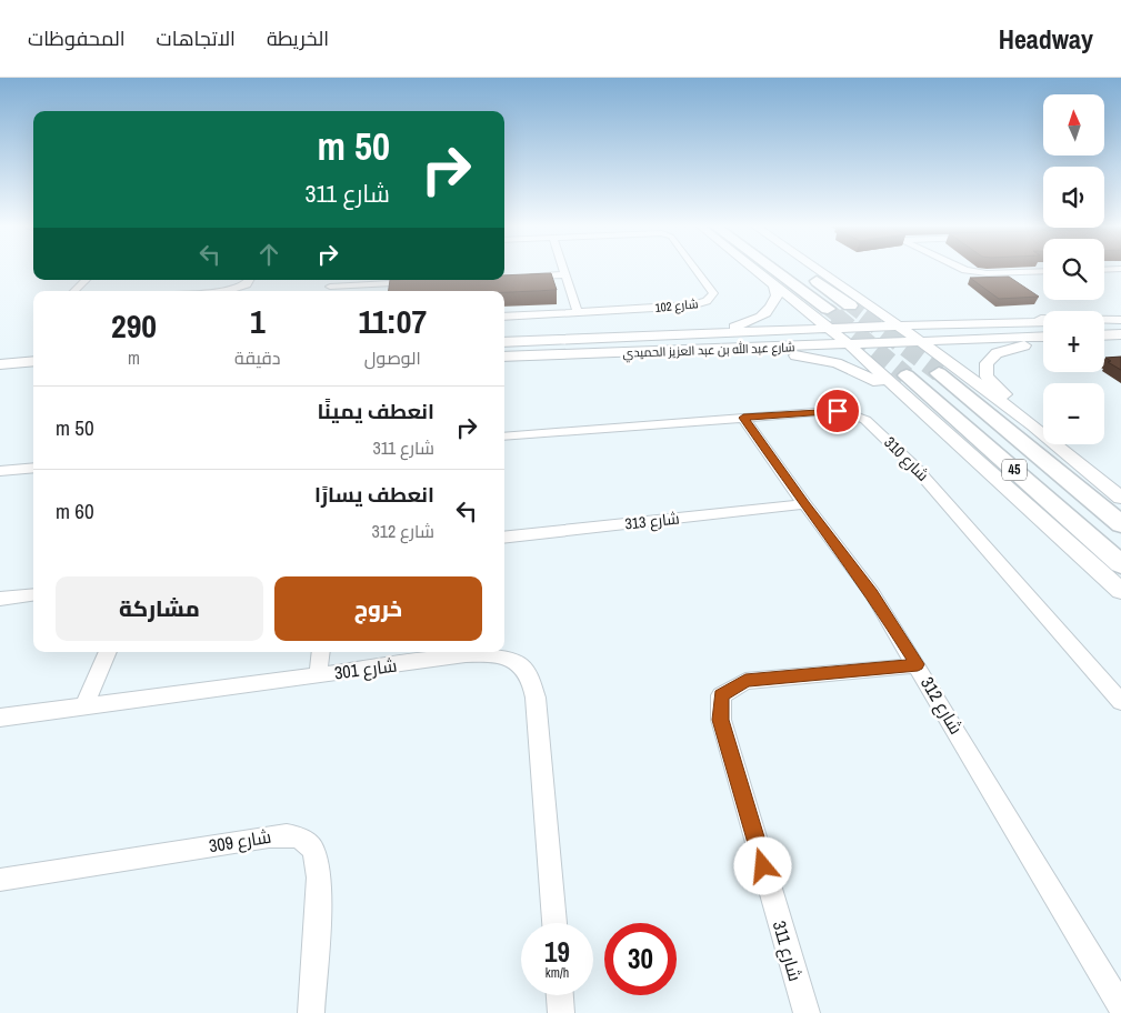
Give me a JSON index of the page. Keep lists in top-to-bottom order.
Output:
{
  "streets": {
    "main road": ["45"],
    "street": [
      "شارع 102",
      "شارع عبد الله بن عبد العزيز الحميدي",
      "شارع 310",
      "شارع 313",
      "شارع 301",
      "شارع 312",
      "شارع 309",
      "شارع 311"
    ]
  },
  "crossings": [
    ["شارع 310", "شارع 312"],
    ["شارع 313", "شارع 312"],
    ["شارع 312", "شارع 311"]
  ],
  "north": "top",
  "page": {
    "header": "Headway",
    "nav": ["الخريطة", "الاتجاهات", "المحفوظات"],
    "map_buttons": ["+", "−"],
    "turn": ["50 m", "شارع 311"],
    "eta": [
      "11:07",
      "الوصول",
      "1",
      "دقيقة",
      "290",
      "m"
    ],
    "list": [
      {
        "name": "انعطف يمينًا",
        "note": "شارع 311",
        "value": "50 m"
      },
      {
        "name": "انعطف يسارًا",
        "note": "شارع 312",
        "value": "60 m"
      }
    ],
    "buttons": ["خروج", "مشاركة"],
    "speed": "19 km/h",
    "limit": "30"
  }
}
